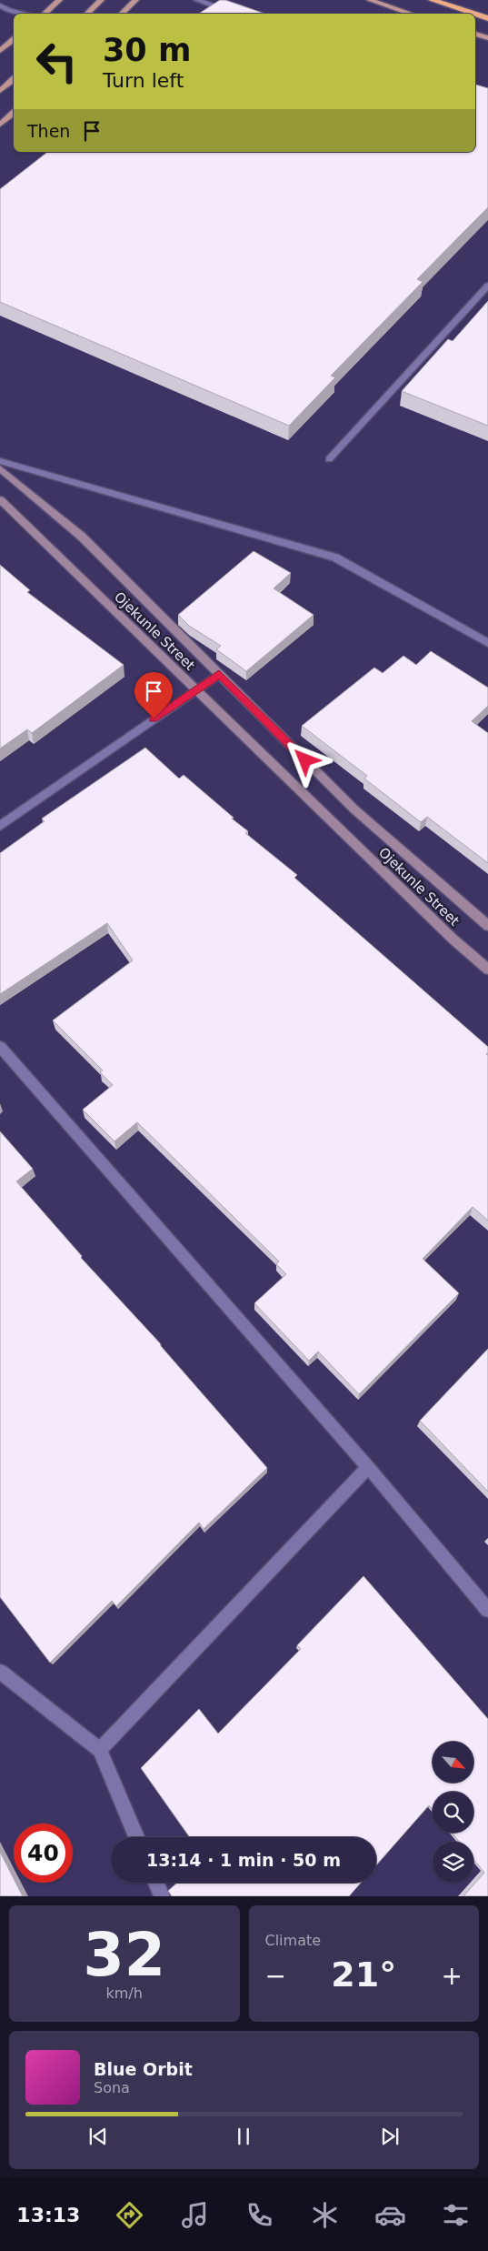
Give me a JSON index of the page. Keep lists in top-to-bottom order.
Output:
{
  "streets": {
    "street": ["Ojekunle Street"]
  },
  "north": "bottom right",
  "page": {
    "turn": ["30 m", "Turn left"],
    "then": "Then",
    "limit": "40",
    "trip": "13:14 · 1 min · 50 m",
    "tile": [
      ["32", "km/h"],
      "Climate"
    ],
    "heat": ["−", "21°", "+"],
    "song": ["Blue Orbit", "Sona"],
    "tabs": "13:13"
  }
}
